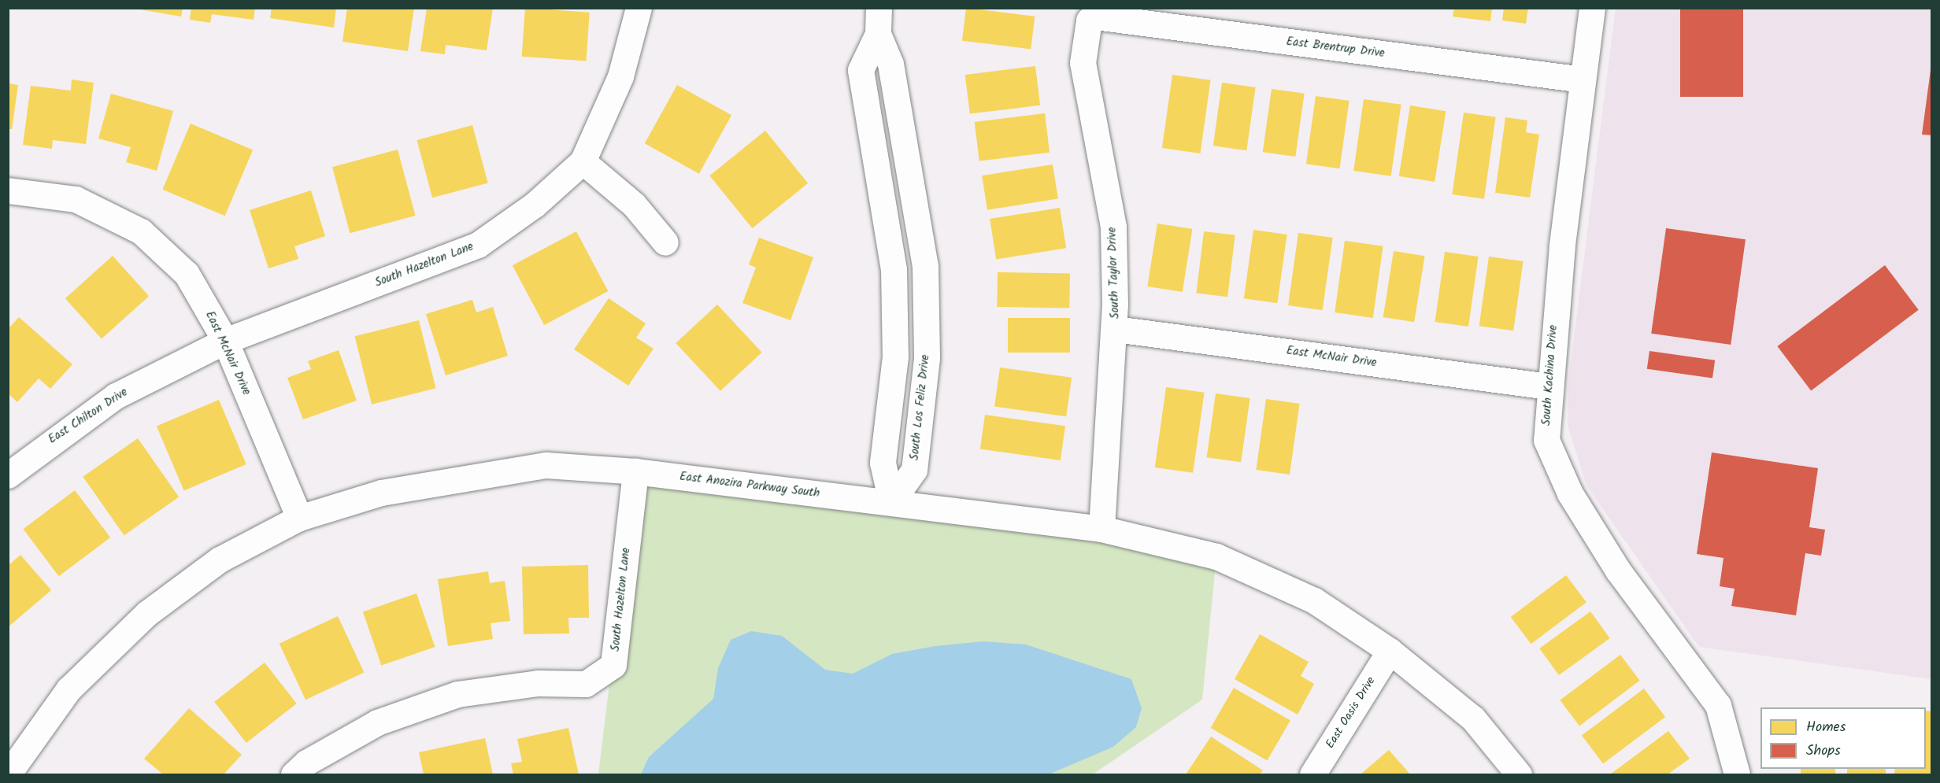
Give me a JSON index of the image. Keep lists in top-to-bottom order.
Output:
{
  "streets": {
    "street": [
      "East Brentrup Drive",
      "South Hazelton Lane",
      "South Taylor Drive",
      "East McNair Drive",
      "South Kachina Drive",
      "South Los Feliz Drive",
      "East Chilton Drive",
      "East Anozira Parkway South",
      "East Oasis Drive"
    ]
  },
  "crossings": [
    ["East Brentrup Drive", "South Taylor Drive"],
    ["East Brentrup Drive", "South Kachina Drive"],
    ["South Hazelton Lane", "East McNair Drive"],
    ["South Hazelton Lane", "East Chilton Drive"],
    ["South Hazelton Lane", "East Anozira Parkway South"],
    ["South Taylor Drive", "East McNair Drive"],
    ["South Taylor Drive", "East Anozira Parkway South"],
    ["East McNair Drive", "South Kachina Drive"],
    ["East McNair Drive", "East Chilton Drive"],
    ["East McNair Drive", "East Anozira Parkway South"],
    ["South Los Feliz Drive", "East Anozira Parkway South"],
    ["East Anozira Parkway South", "East Oasis Drive"]
  ],
  "legend": ["Homes", "Shops"]
}
